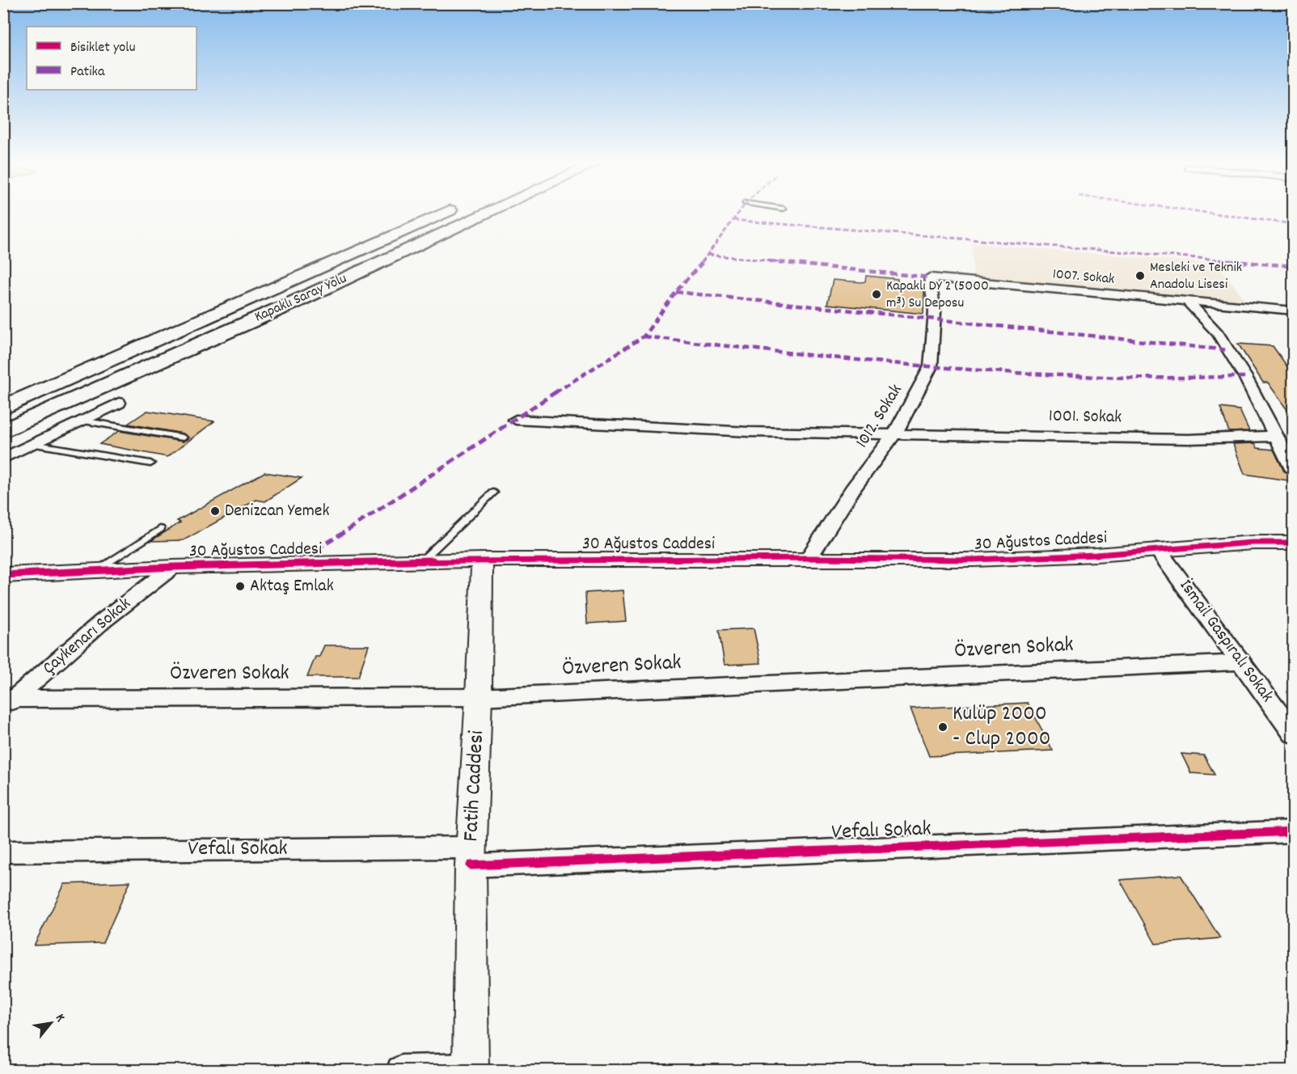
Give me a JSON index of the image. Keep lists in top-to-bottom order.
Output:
{
  "streets": {
    "highway": ["Kapaklı Saray Yolu"],
    "street": [
      "1007. Sokak",
      "1012. Sokak",
      "1001. Sokak",
      "30 Ağustos Caddesi",
      "Çaykenarı Sokak",
      "İsmail Gaspıralı Sokak",
      "Özveren Sokak",
      "Fatih Caddesi",
      "Vefalı Sokak"
    ]
  },
  "crossings": [
    ["1007. Sokak", "1012. Sokak"],
    ["1012. Sokak", "1001. Sokak"],
    ["1012. Sokak", "30 Ağustos Caddesi"],
    ["30 Ağustos Caddesi", "Çaykenarı Sokak"],
    ["30 Ağustos Caddesi", "İsmail Gaspıralı Sokak"],
    ["30 Ağustos Caddesi", "Fatih Caddesi"],
    ["Çaykenarı Sokak", "Özveren Sokak"],
    ["İsmail Gaspıralı Sokak", "Özveren Sokak"],
    ["Özveren Sokak", "Fatih Caddesi"],
    ["Fatih Caddesi", "Vefalı Sokak"]
  ],
  "places": [
    "Mesleki ve Teknik Anadolu Lisesi",
    "Kapaklı DY 2 (5000 m³) Su Deposu",
    "Denizcan Yemek",
    "Aktaş Emlak",
    "Kulüp 2000 - Clup 2000"
  ],
  "legend": ["Bisiklet yolu", "Patika"],
  "north": "top right"
}
